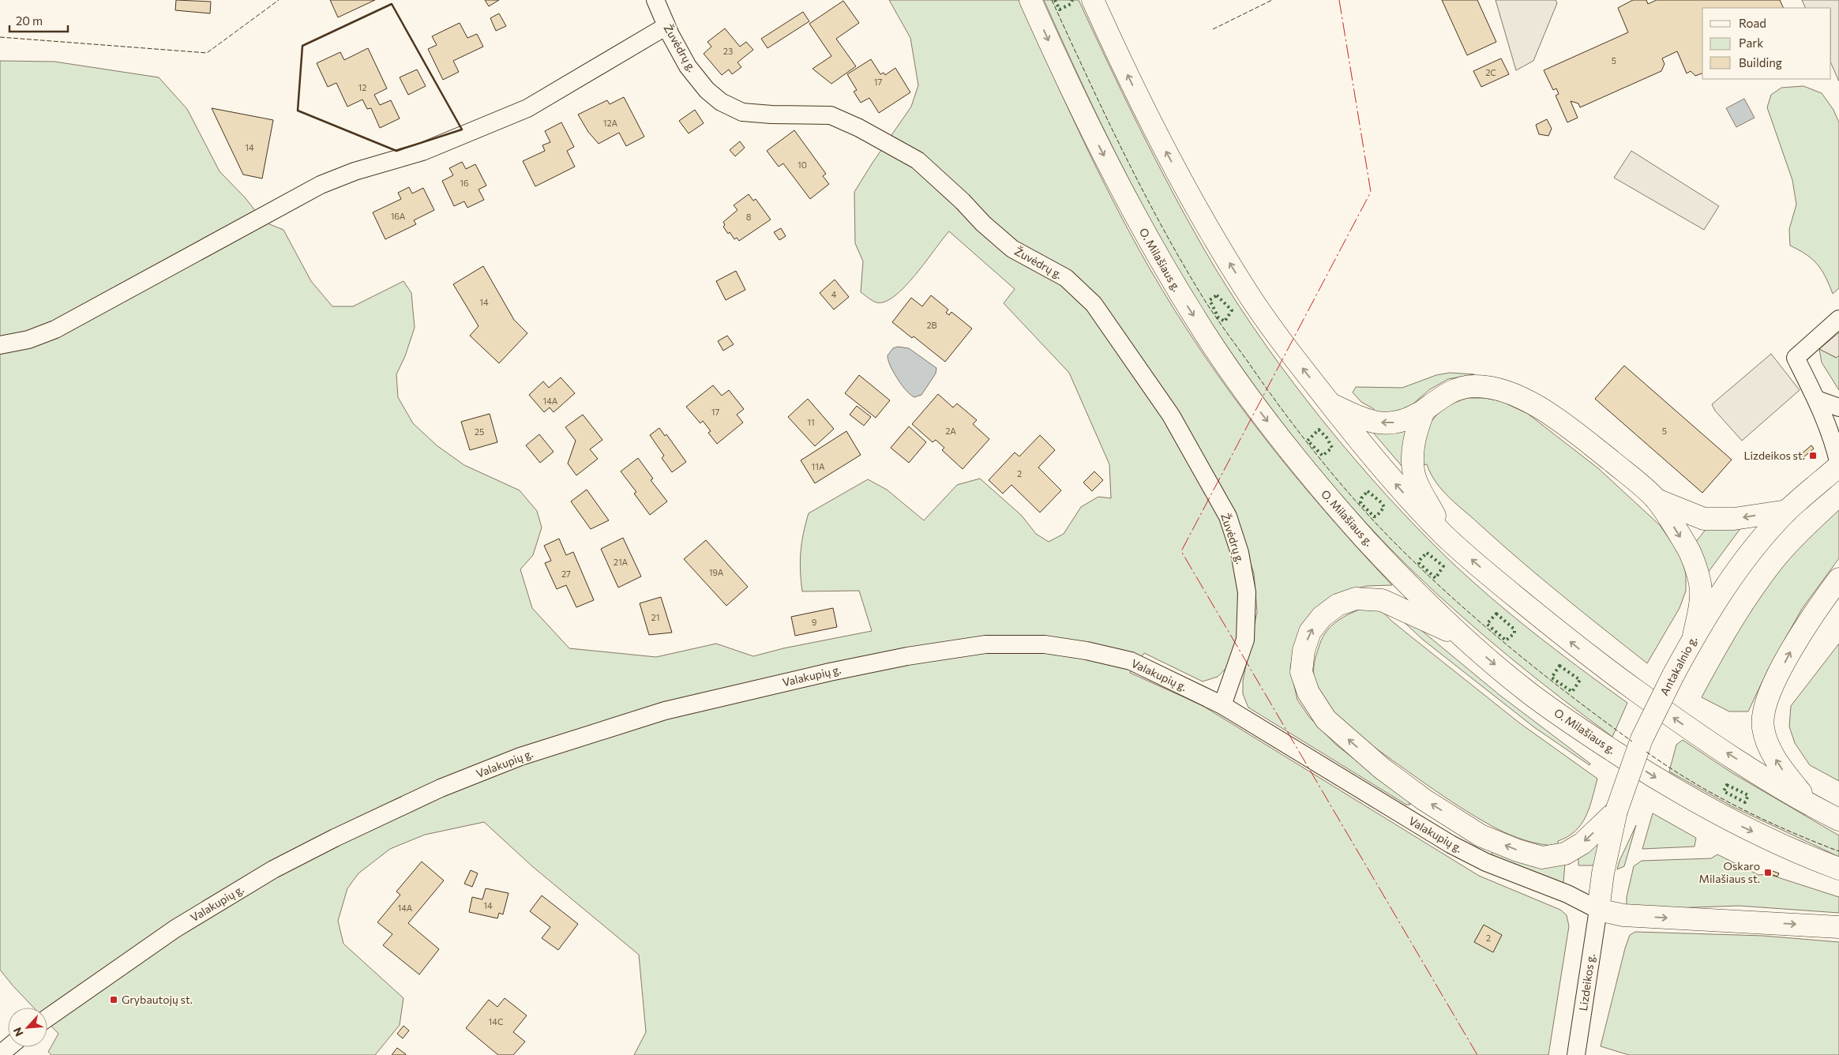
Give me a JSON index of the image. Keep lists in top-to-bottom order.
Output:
{
  "streets": {
    "main road": ["O. Milašiaus g.", "Antakalnio g."],
    "street": ["Žuvėdrų g.", "Valakupių g.", "Lizdeikos g."]
  },
  "crossings": [
    ["Žuvėdrų g.", "Valakupių g."],
    ["Antakalnio g.", "Valakupių g."],
    ["Antakalnio g.", "Lizdeikos g."],
    ["Valakupių g.", "Lizdeikos g."]
  ],
  "places": {
    "transit": ["Lizdeikos st.", "Oskaro Milašiaus st.", "Grybautojų st."]
  },
  "house_numbers": [
    "23",
    "5",
    "2C",
    "17",
    "12",
    "12A",
    "14",
    "10",
    "16",
    "16A",
    "8",
    "4",
    "14",
    "2B",
    "14A",
    "17",
    "11",
    "2A",
    "5",
    "25",
    "11A",
    "2",
    "21A",
    "19A",
    "27",
    "21",
    "9",
    "14",
    "14A",
    "2",
    "14C"
  ],
  "legend": ["Road", "Park", "Building"],
  "scale_bar": "20 m",
  "north": "bottom left"
}
